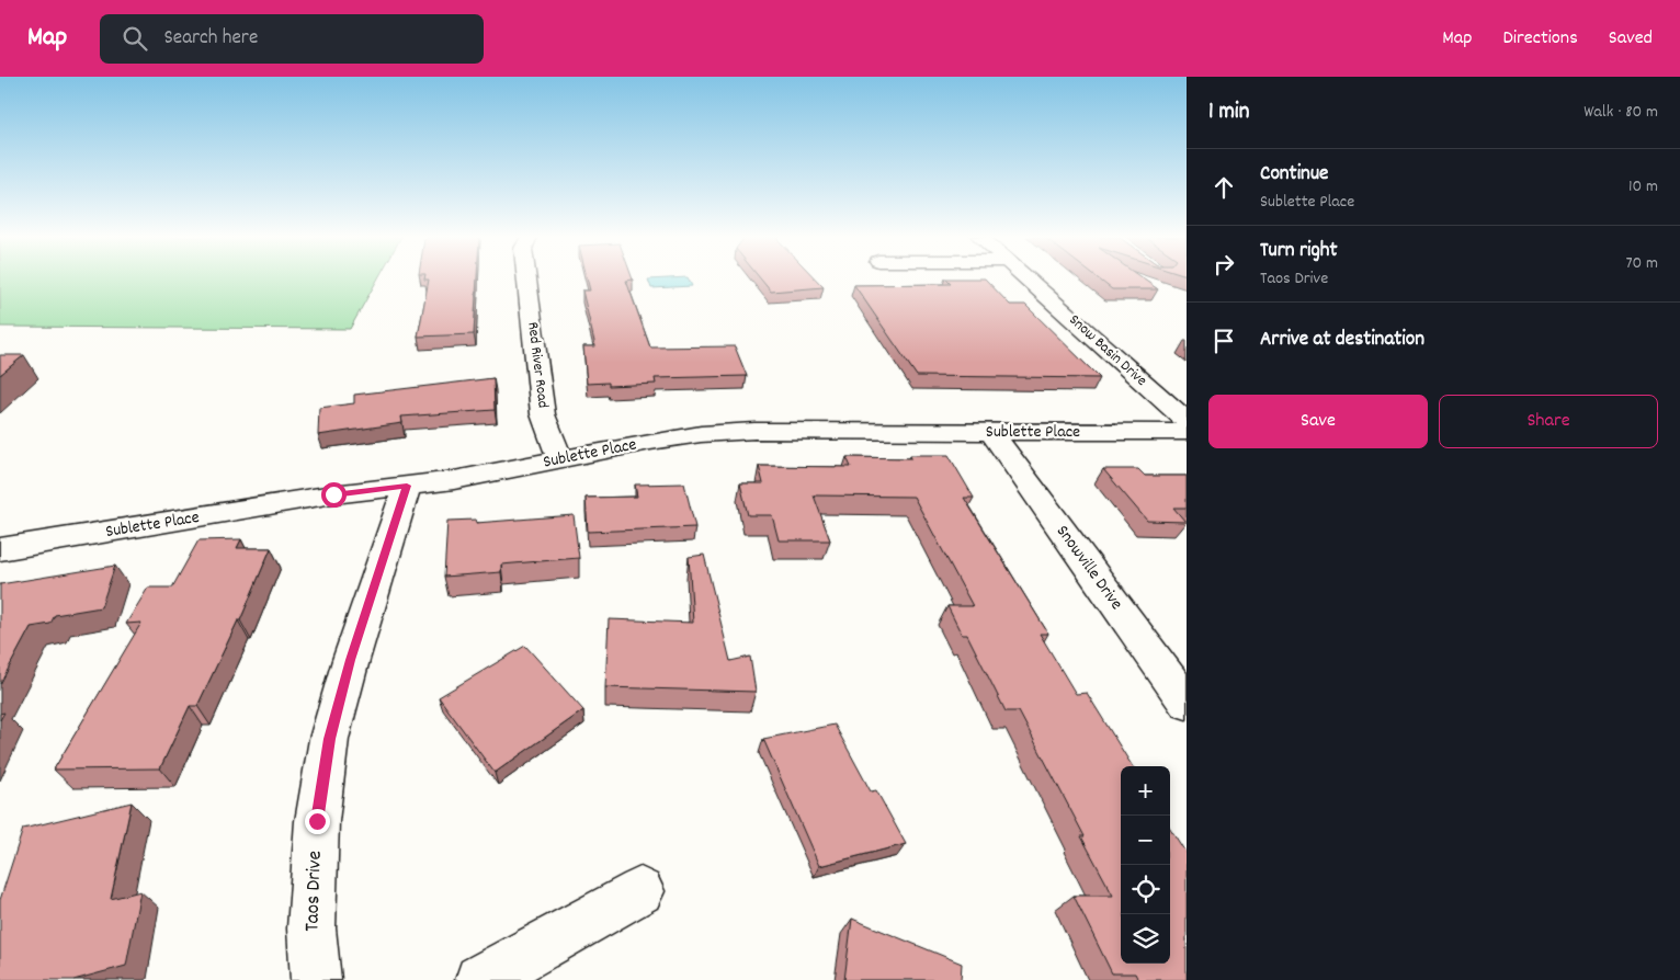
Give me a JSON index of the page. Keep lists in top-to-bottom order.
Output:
{
  "streets": {
    "street": [
      "Snow Basin Drive",
      "Red River Road",
      "Sublette Place",
      "Snowville Drive",
      "Taos Drive"
    ]
  },
  "crossings": [
    ["Red River Road", "Sublette Place"],
    ["Sublette Place", "Snowville Drive"],
    ["Sublette Place", "Taos Drive"]
  ],
  "page": {
    "header": "Map",
    "search": "Search here",
    "nav": ["Map", "Directions", "Saved"],
    "heading": ["1 min", "Walk · 80 m"],
    "list": [
      ["Continue", "Sublette Place", "10 m"],
      ["Turn right", "Taos Drive", "70 m"],
      "Arrive at destination"
    ],
    "buttons": ["Save", "Share"],
    "map_buttons": ["+", "−"]
  }
}
